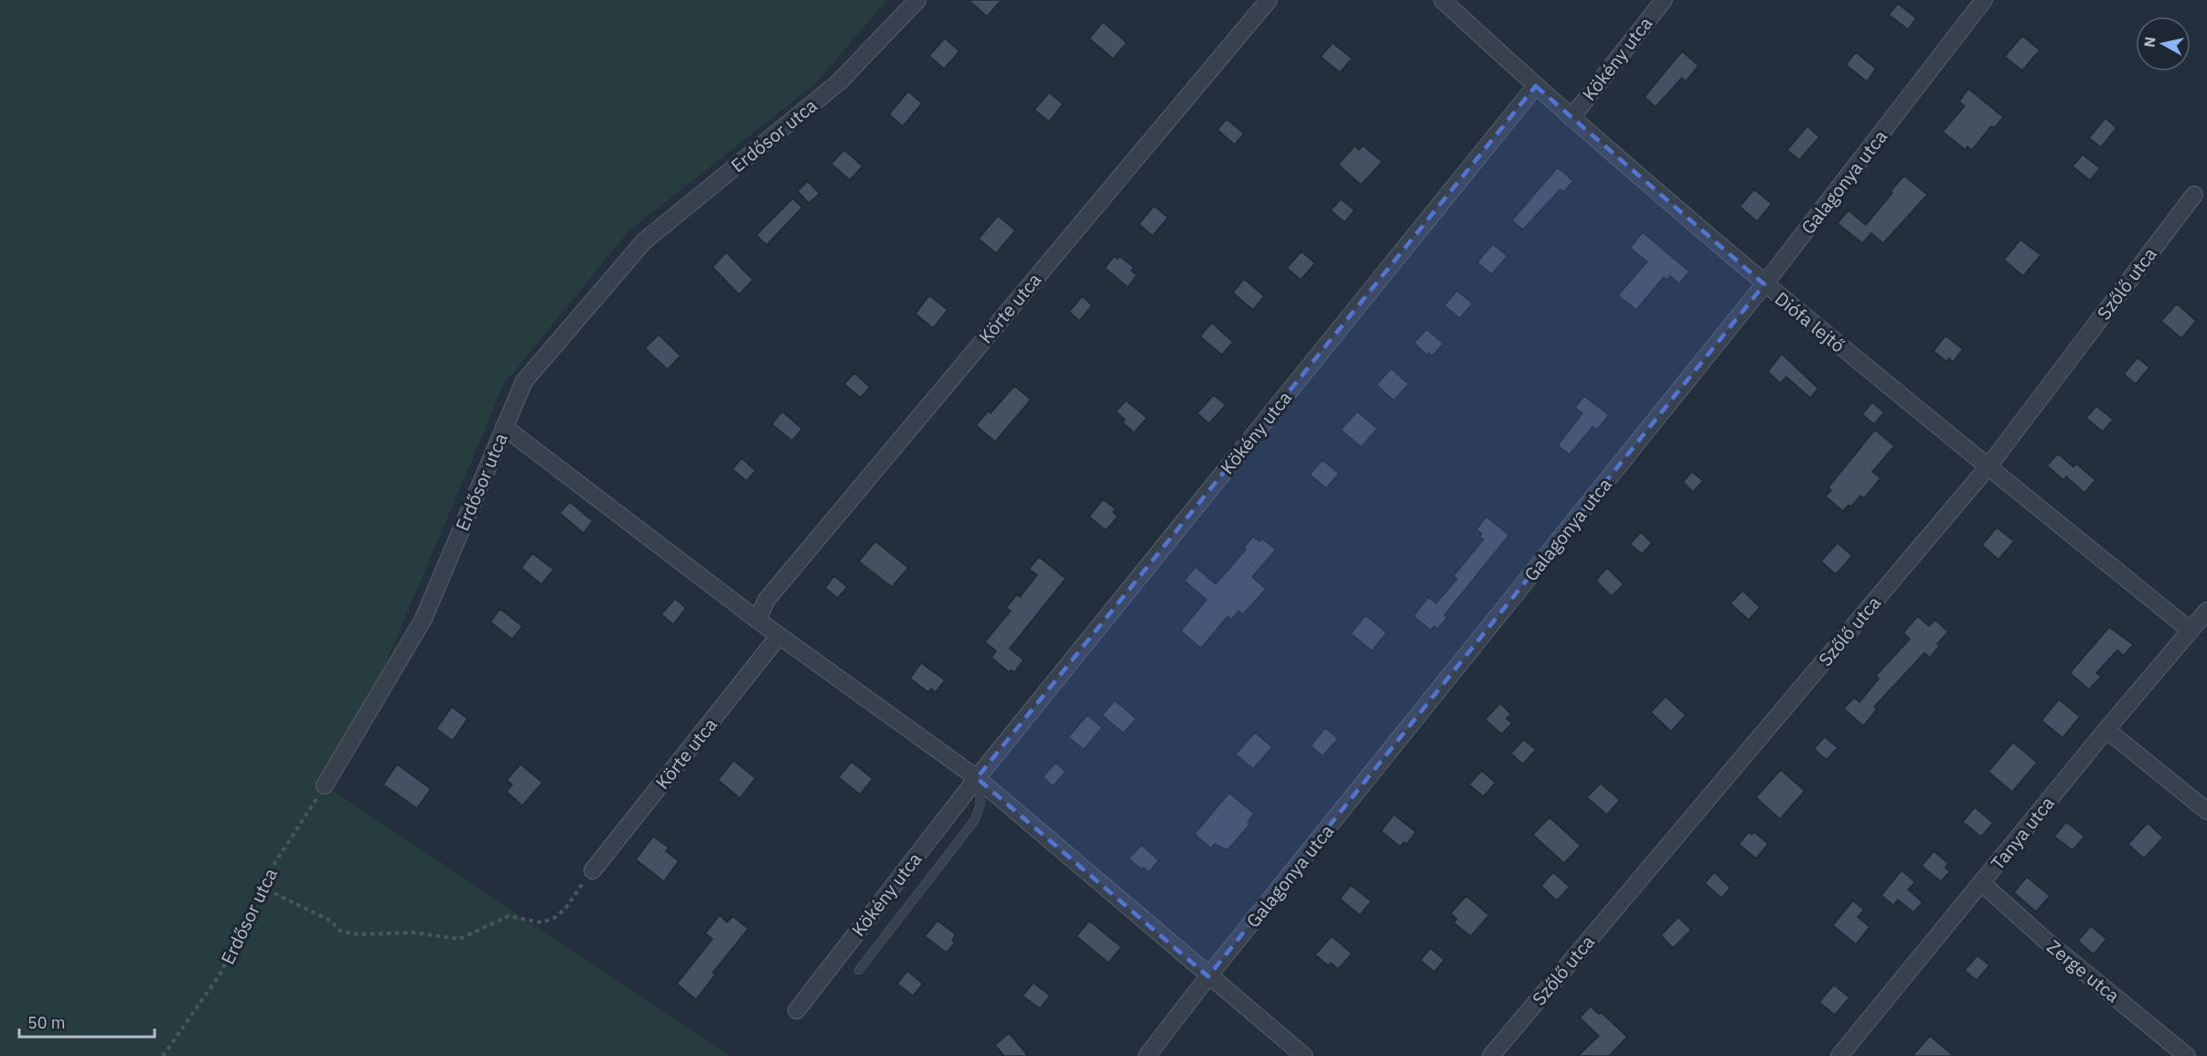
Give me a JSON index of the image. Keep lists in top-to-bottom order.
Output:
{
  "streets": {
    "street": [
      "Kökény utca",
      "Erdősor utca",
      "Galagonya utca",
      "Szőlő utca",
      "Körte utca",
      "Diófa lejtő",
      "Tanya utca",
      "Zerge utca"
    ]
  },
  "crossings": [
    ["Kökény utca", "Diófa lejtő"],
    ["Galagonya utca", "Diófa lejtő"],
    ["Szőlő utca", "Diófa lejtő"],
    ["Diófa lejtő", "Tanya utca"],
    ["Tanya utca", "Zerge utca"]
  ],
  "scale_bar": "50 m",
  "north": "left"
}
